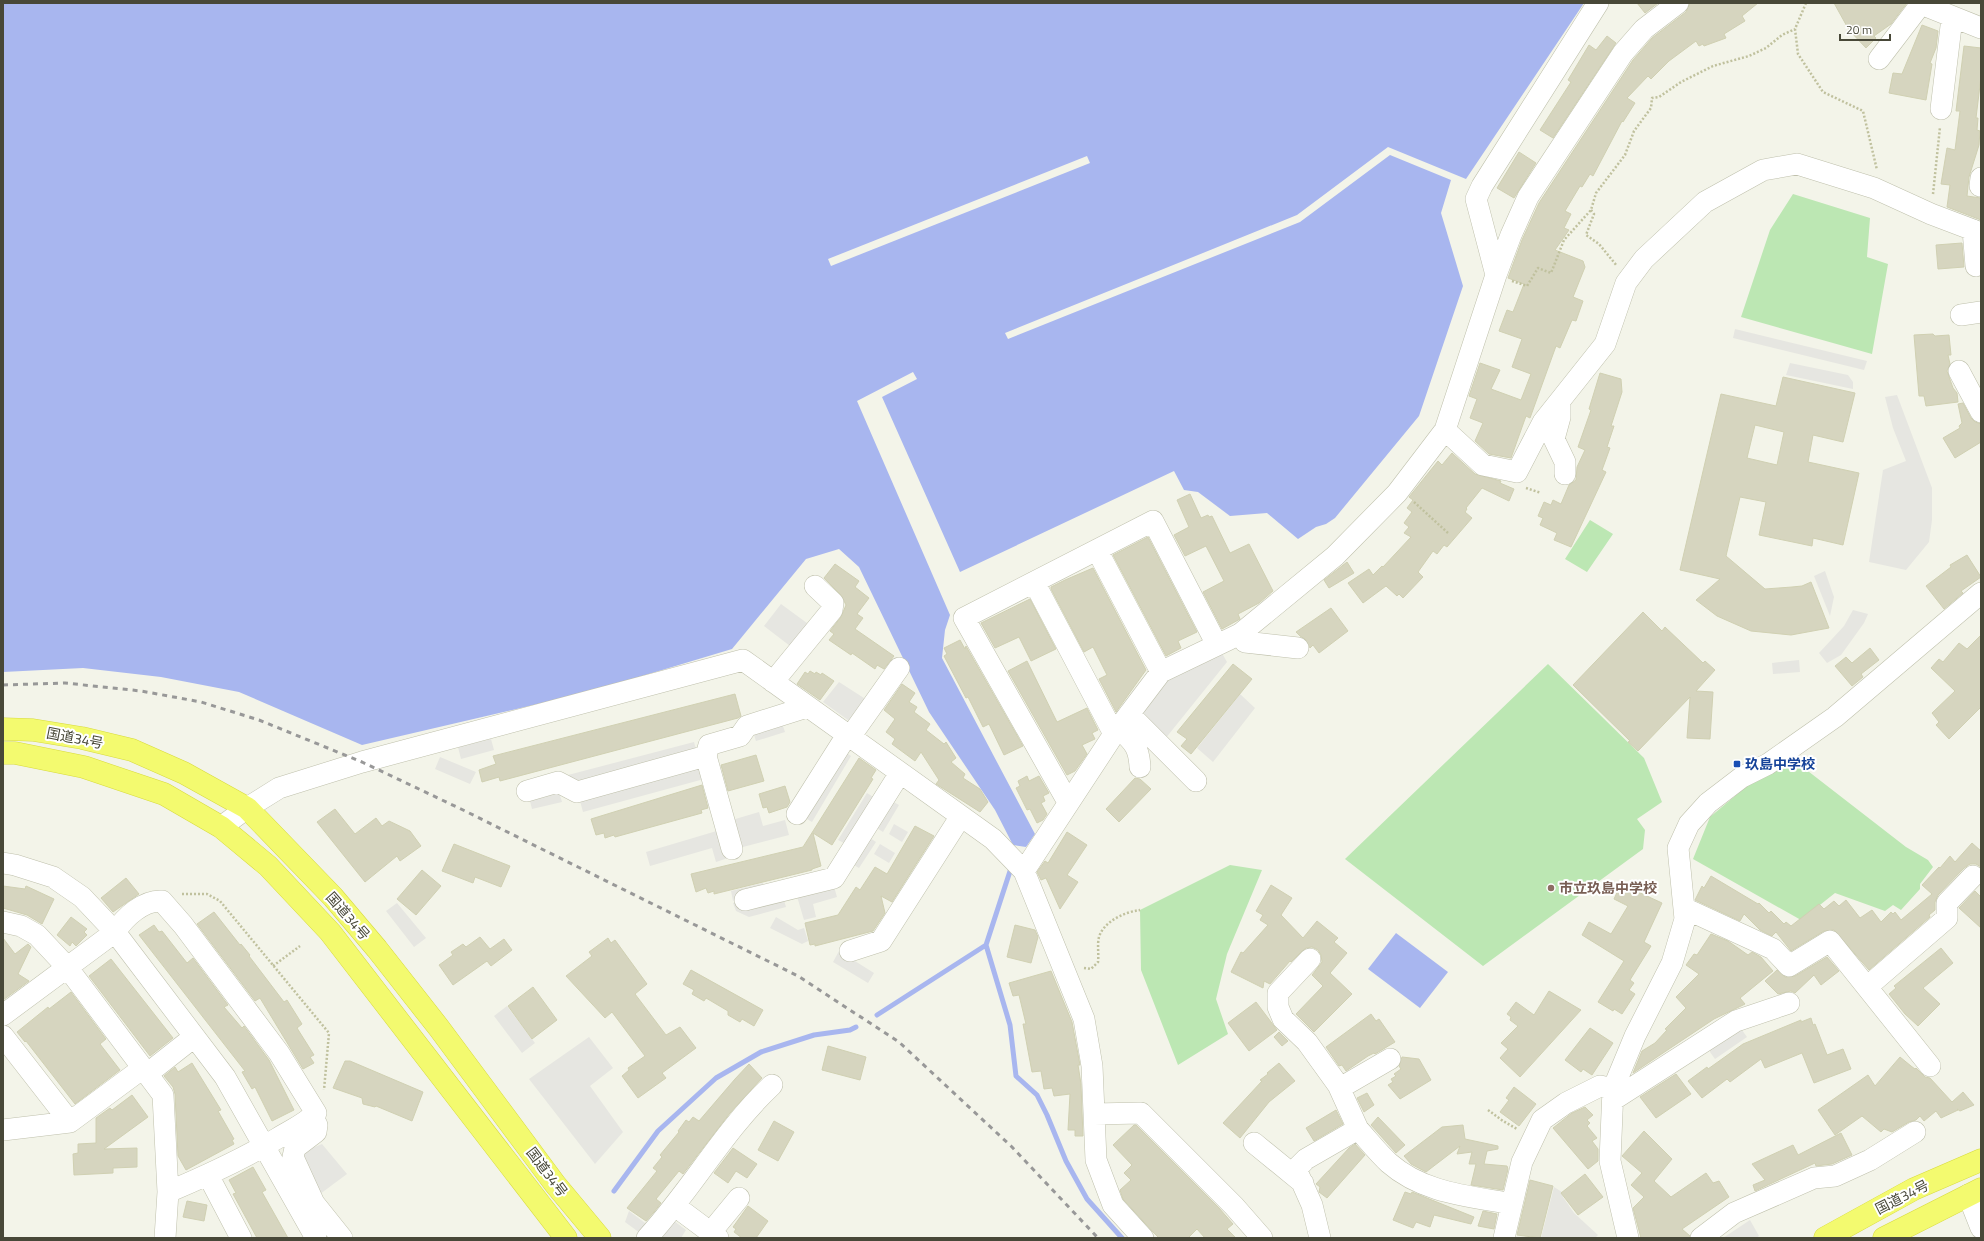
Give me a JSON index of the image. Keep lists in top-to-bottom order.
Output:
{
  "streets": {
    "highway": ["国道34号"]
  },
  "places": {
    "transit": ["玖島中学校"],
    "other": ["市立玖島中学校"]
  },
  "scale_bar": "20 m"
}
